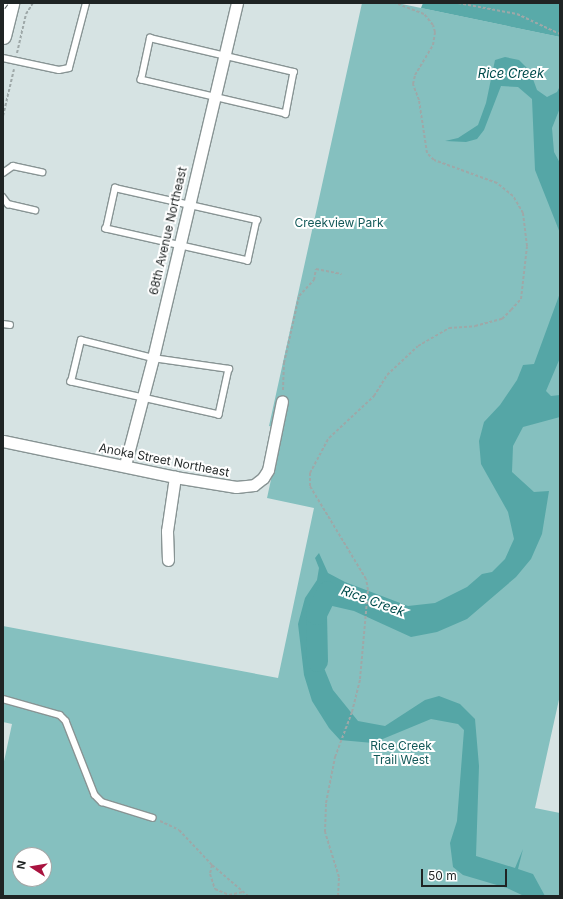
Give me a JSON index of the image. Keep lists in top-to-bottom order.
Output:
{
  "streets": {
    "street": ["68th Avenue Northeast", "Anoka Street Northeast"]
  },
  "crossings": [
    ["68th Avenue Northeast", "Anoka Street Northeast"]
  ],
  "water": ["Rice Creek"],
  "parks": ["Creekview Park", "Rice Creek Trail West"],
  "scale_bar": "50 m",
  "north": "left"
}
